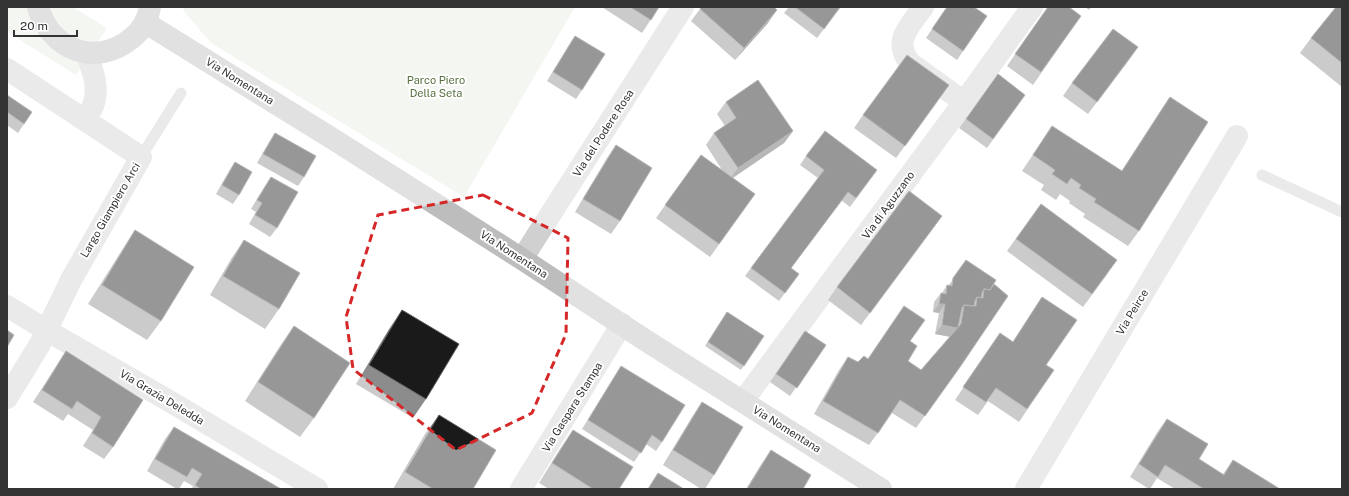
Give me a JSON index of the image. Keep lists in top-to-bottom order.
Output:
{
  "streets": {
    "main road": ["Via Nomentana"],
    "street": [
      "Via del Podere Rosa",
      "Via di Aguzzano",
      "Largo Giampiero Arci",
      "Via Peirce",
      "Via Grazia Deledda",
      "Via Gaspara Stampa"
    ]
  },
  "crossings": [
    ["Via Nomentana", "Via del Podere Rosa"],
    ["Via Nomentana", "Via di Aguzzano"],
    ["Via Nomentana", "Via Gaspara Stampa"],
    ["Largo Giampiero Arci", "Via Grazia Deledda"]
  ],
  "parks": ["Parco Piero Della Seta"],
  "scale_bar": "20 m"
}
